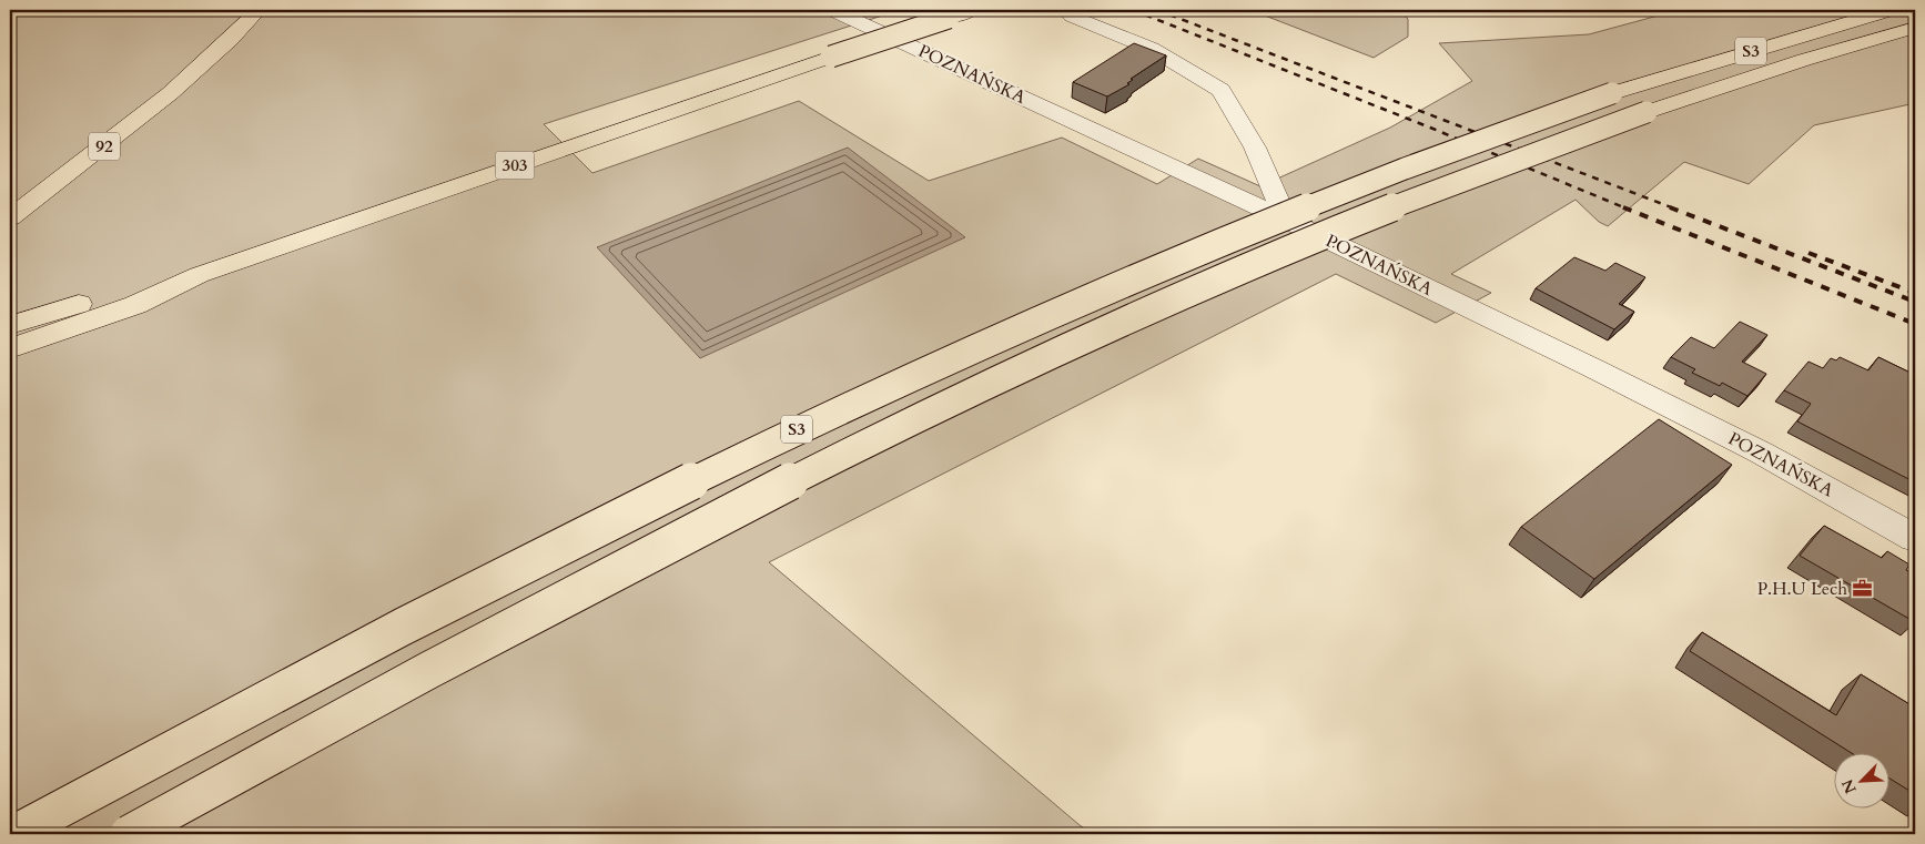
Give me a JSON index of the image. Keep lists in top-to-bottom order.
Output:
{
  "streets": {
    "main road": ["S3", "92", "303"],
    "street": ["POZNAŃSKA"]
  },
  "places": {
    "office": ["P.H.U Lech"]
  },
  "north": "bottom left"
}
